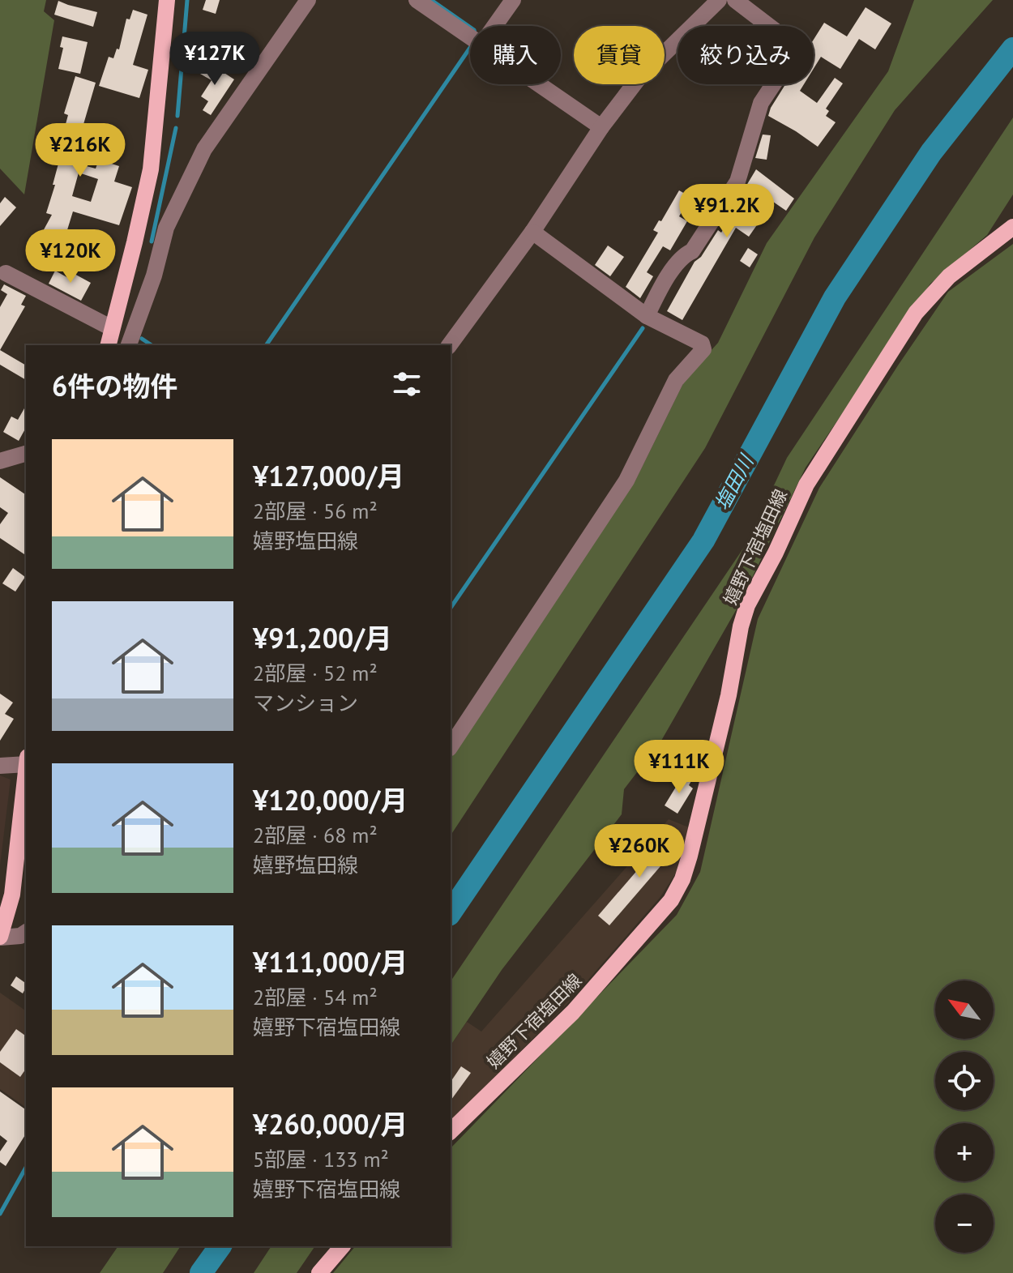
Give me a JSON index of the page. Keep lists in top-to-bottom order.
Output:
{
  "streets": {
    "main road": ["嬉野下宿塩田線"]
  },
  "water": ["塩田川"],
  "north": "top left",
  "page": {
    "chip": ["購入", "賃貸", "絞り込み"],
    "price": [
      "¥127K",
      "¥216K",
      "¥91.2K",
      "¥120K",
      "¥111K",
      "¥260K"
    ],
    "heading": "6件の物件",
    "list": [
      {
        "name": "¥127,000/月",
        "note": "2部屋 · 56 m² · 嬉野塩田線"
      },
      {
        "name": "¥91,200/月",
        "note": "2部屋 · 52 m² · マンション"
      },
      {
        "name": "¥120,000/月",
        "note": "2部屋 · 68 m² · 嬉野塩田線"
      },
      {
        "name": "¥111,000/月",
        "note": "2部屋 · 54 m² · 嬉野下宿塩田線"
      },
      {
        "name": "¥260,000/月",
        "note": "5部屋 · 133 m² · 嬉野下宿塩田線"
      }
    ],
    "map_buttons": ["+", "−"]
  }
}
